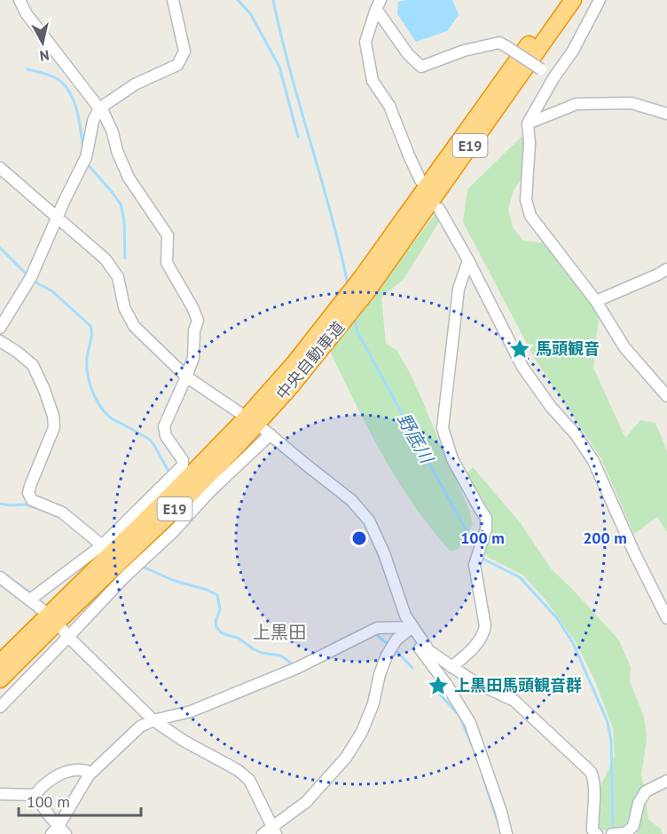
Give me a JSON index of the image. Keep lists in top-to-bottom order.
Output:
{
  "streets": {
    "highway": ["E19", "中央自動車道"]
  },
  "districts": ["上黒田"],
  "water": ["野底川"],
  "places": {
    "place": ["馬頭観音", "上黒田馬頭観音群"]
  },
  "scale_bar": "100 m",
  "north": "bottom",
  "rings": ["100 m", "200 m"]
}
